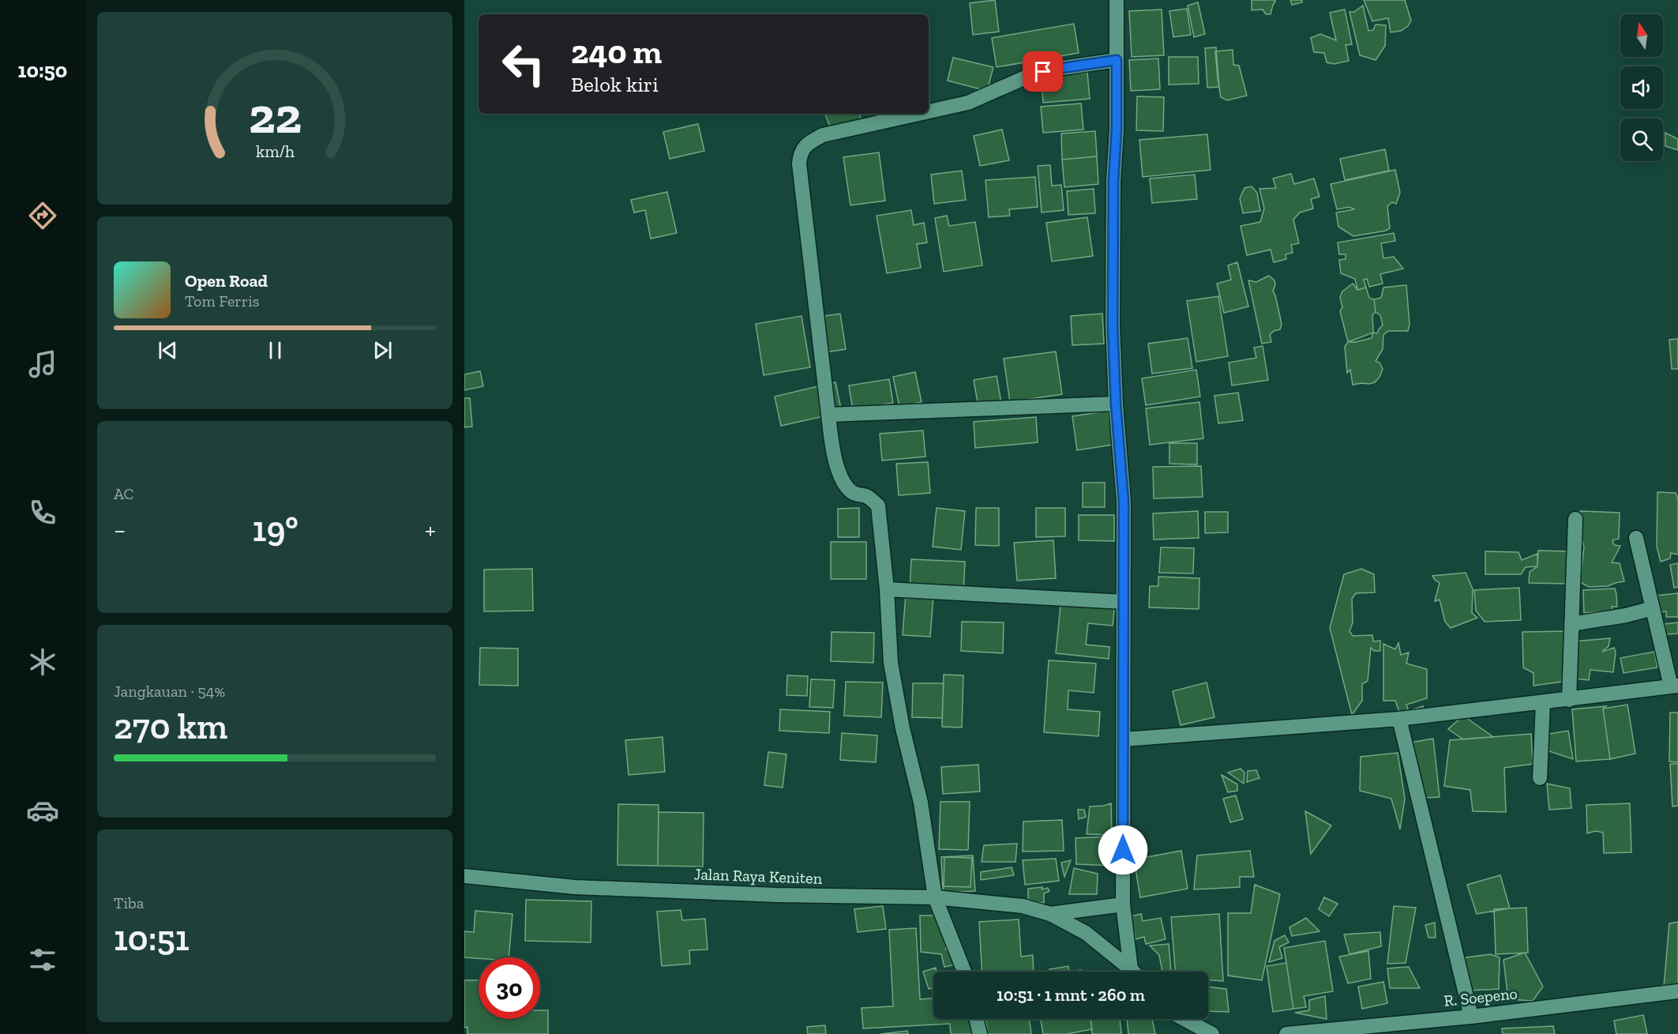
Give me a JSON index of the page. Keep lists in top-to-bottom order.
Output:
{
  "streets": {
    "street": ["Jalan Raya Keniten", "R. Soepeno"]
  },
  "north": "top",
  "page": {
    "tabs": "10:50",
    "turn": ["240 m", "Belok kiri"],
    "song": ["Open Road", "Tom Ferris"],
    "tile": [
      "AC",
      ["Jangkauan · 54%", "270 km"],
      ["Tiba", "10:51"]
    ],
    "heat": ["−", "19°", "+"],
    "limit": "30",
    "trip": "10:51 · 1 mnt · 260 m",
    "gauge": ["22", "km/h"]
  }
}
